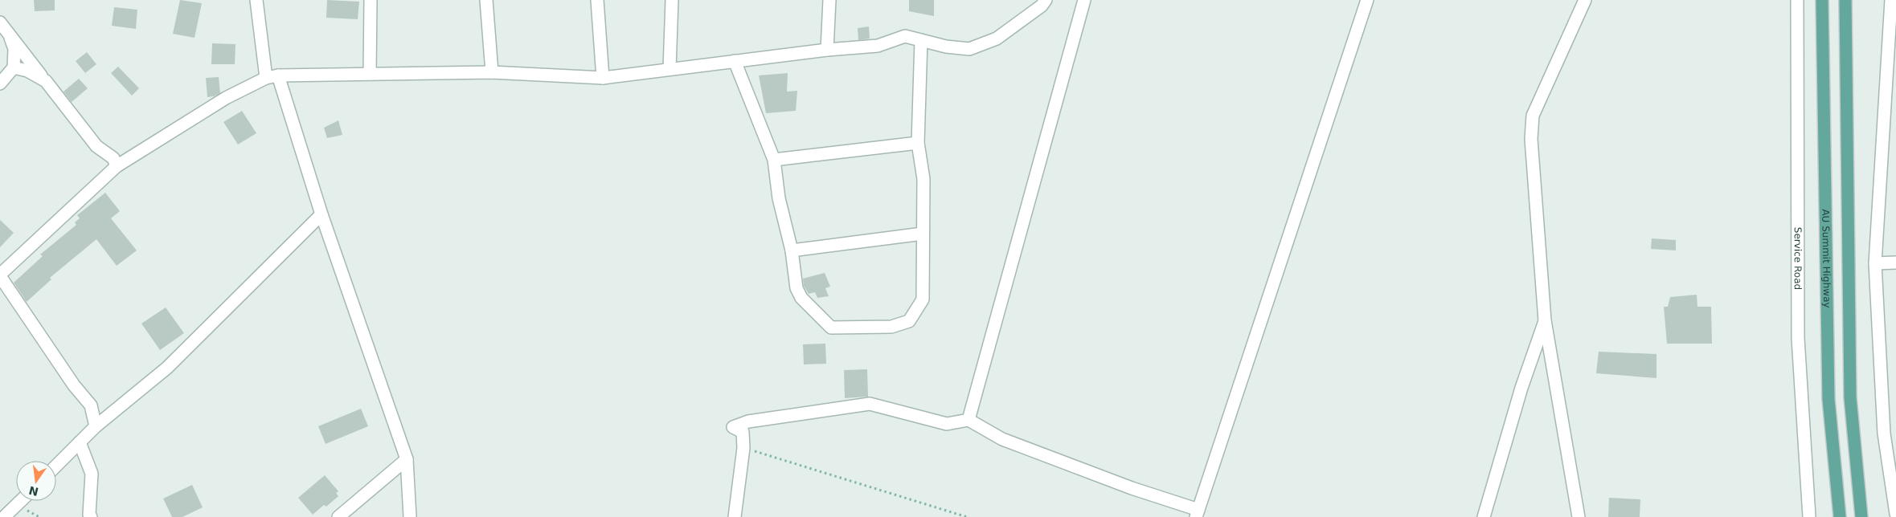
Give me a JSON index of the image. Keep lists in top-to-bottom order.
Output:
{
  "streets": {
    "main road": ["AU Summit Highway"],
    "street": ["Service Road"]
  },
  "north": "bottom"
}
